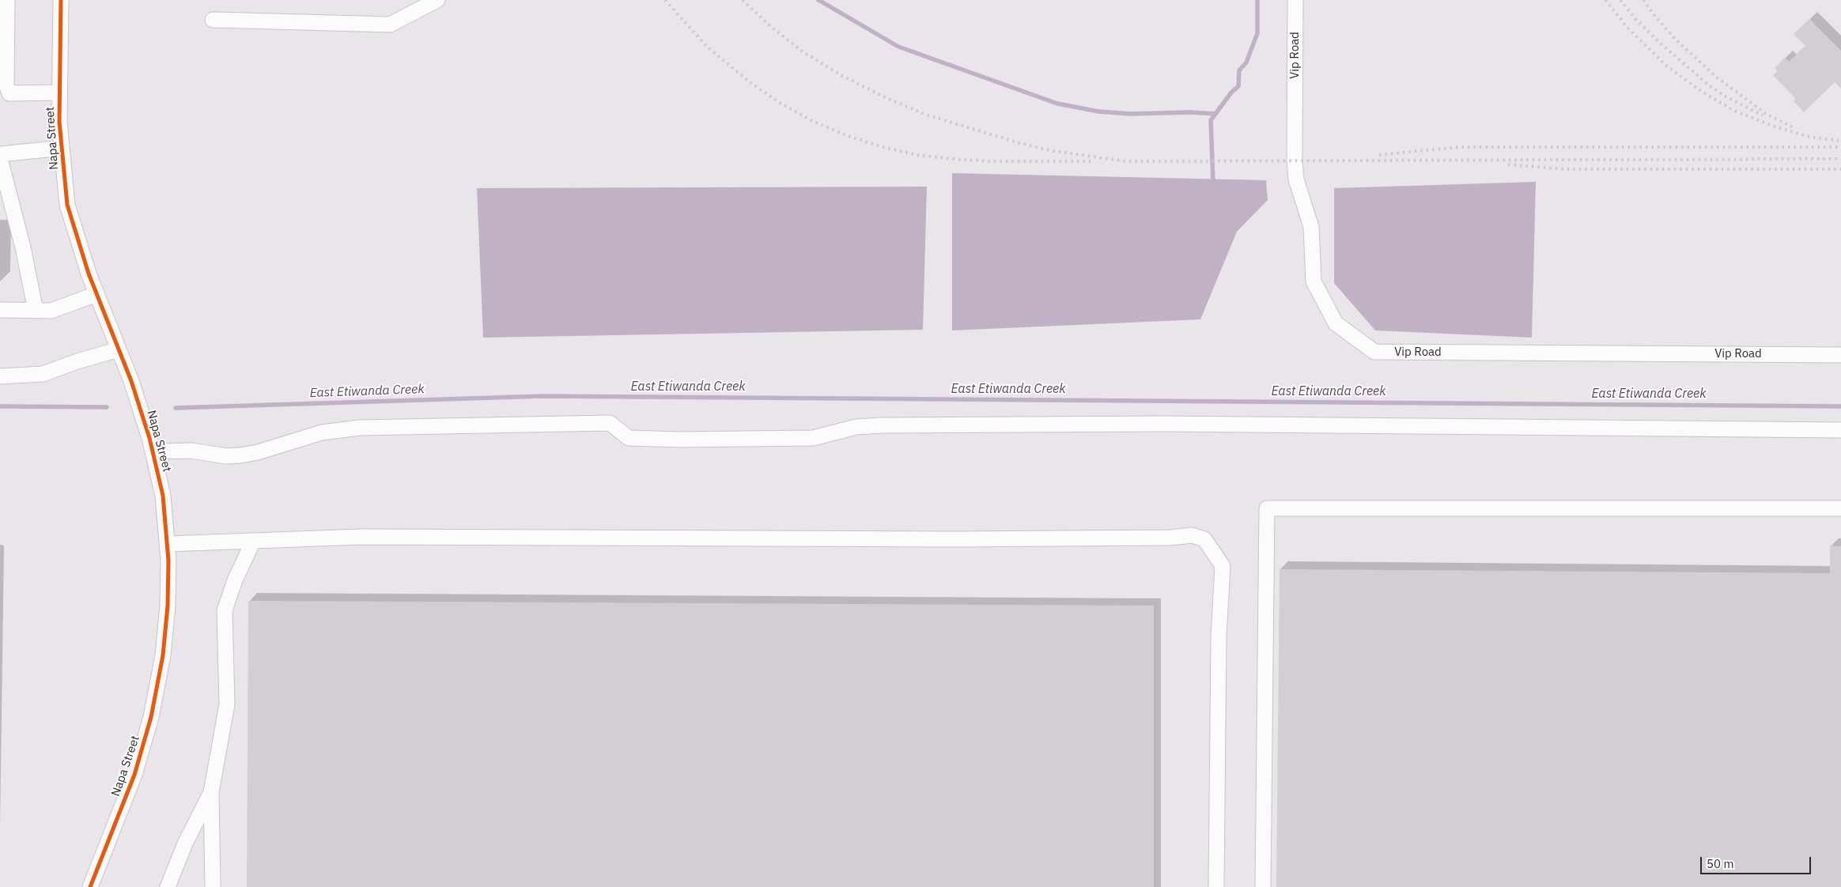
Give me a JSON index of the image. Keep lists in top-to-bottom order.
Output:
{
  "streets": {
    "street": ["Vip Road", "Napa Street"]
  },
  "water": ["East Etiwanda Creek"],
  "scale_bar": "50 m"
}
